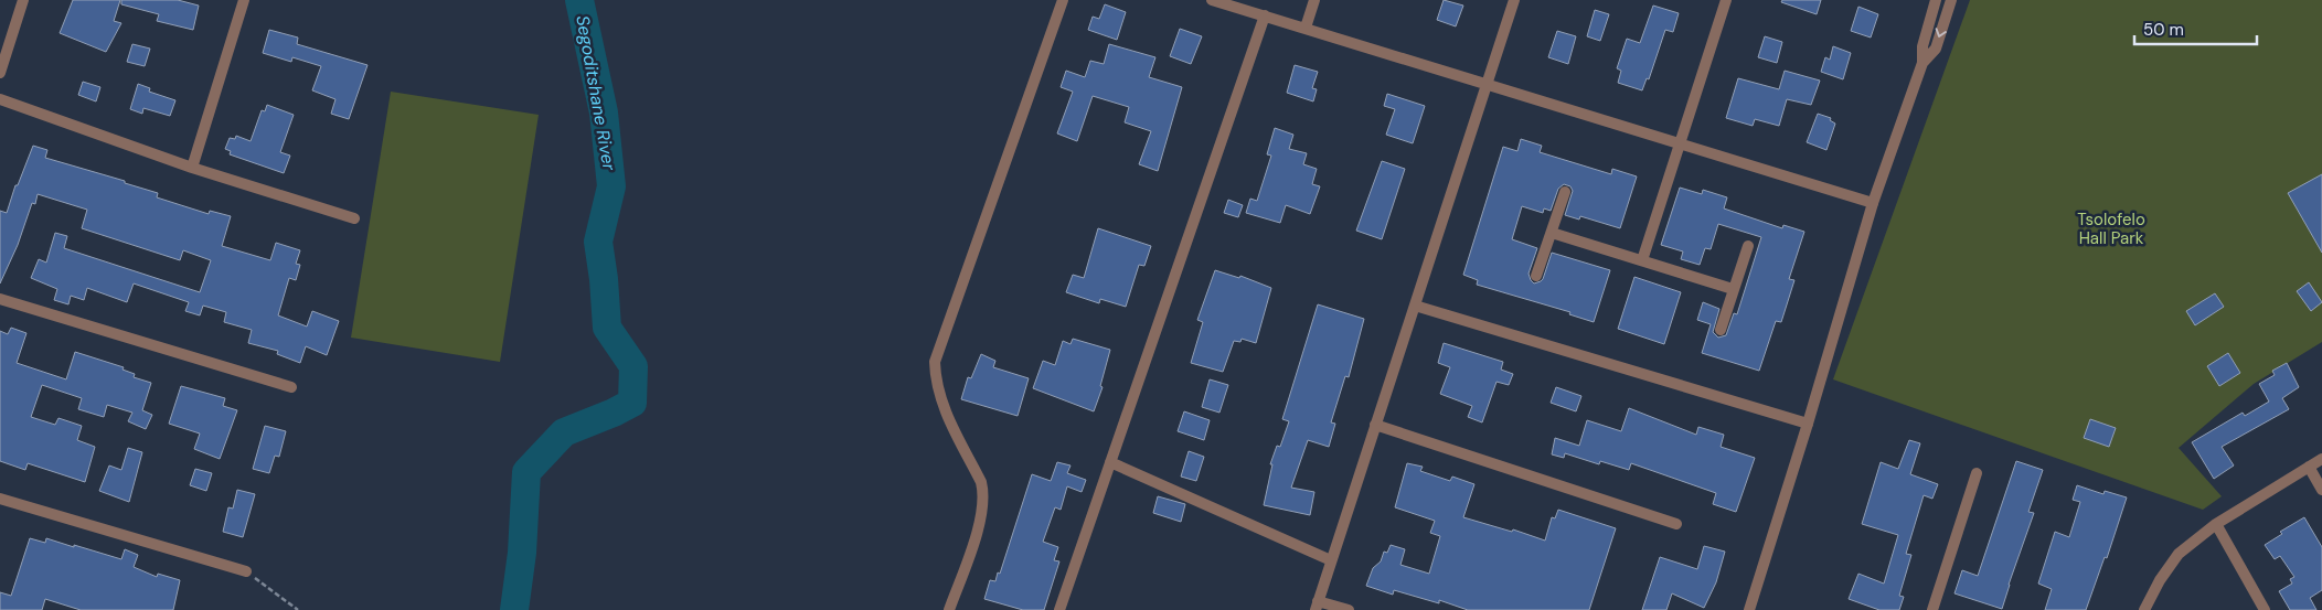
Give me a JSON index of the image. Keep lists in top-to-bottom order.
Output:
{
  "water": ["Segoditshane River"],
  "parks": ["Tsolofelo Hall Park"],
  "scale_bar": "50 m"
}
